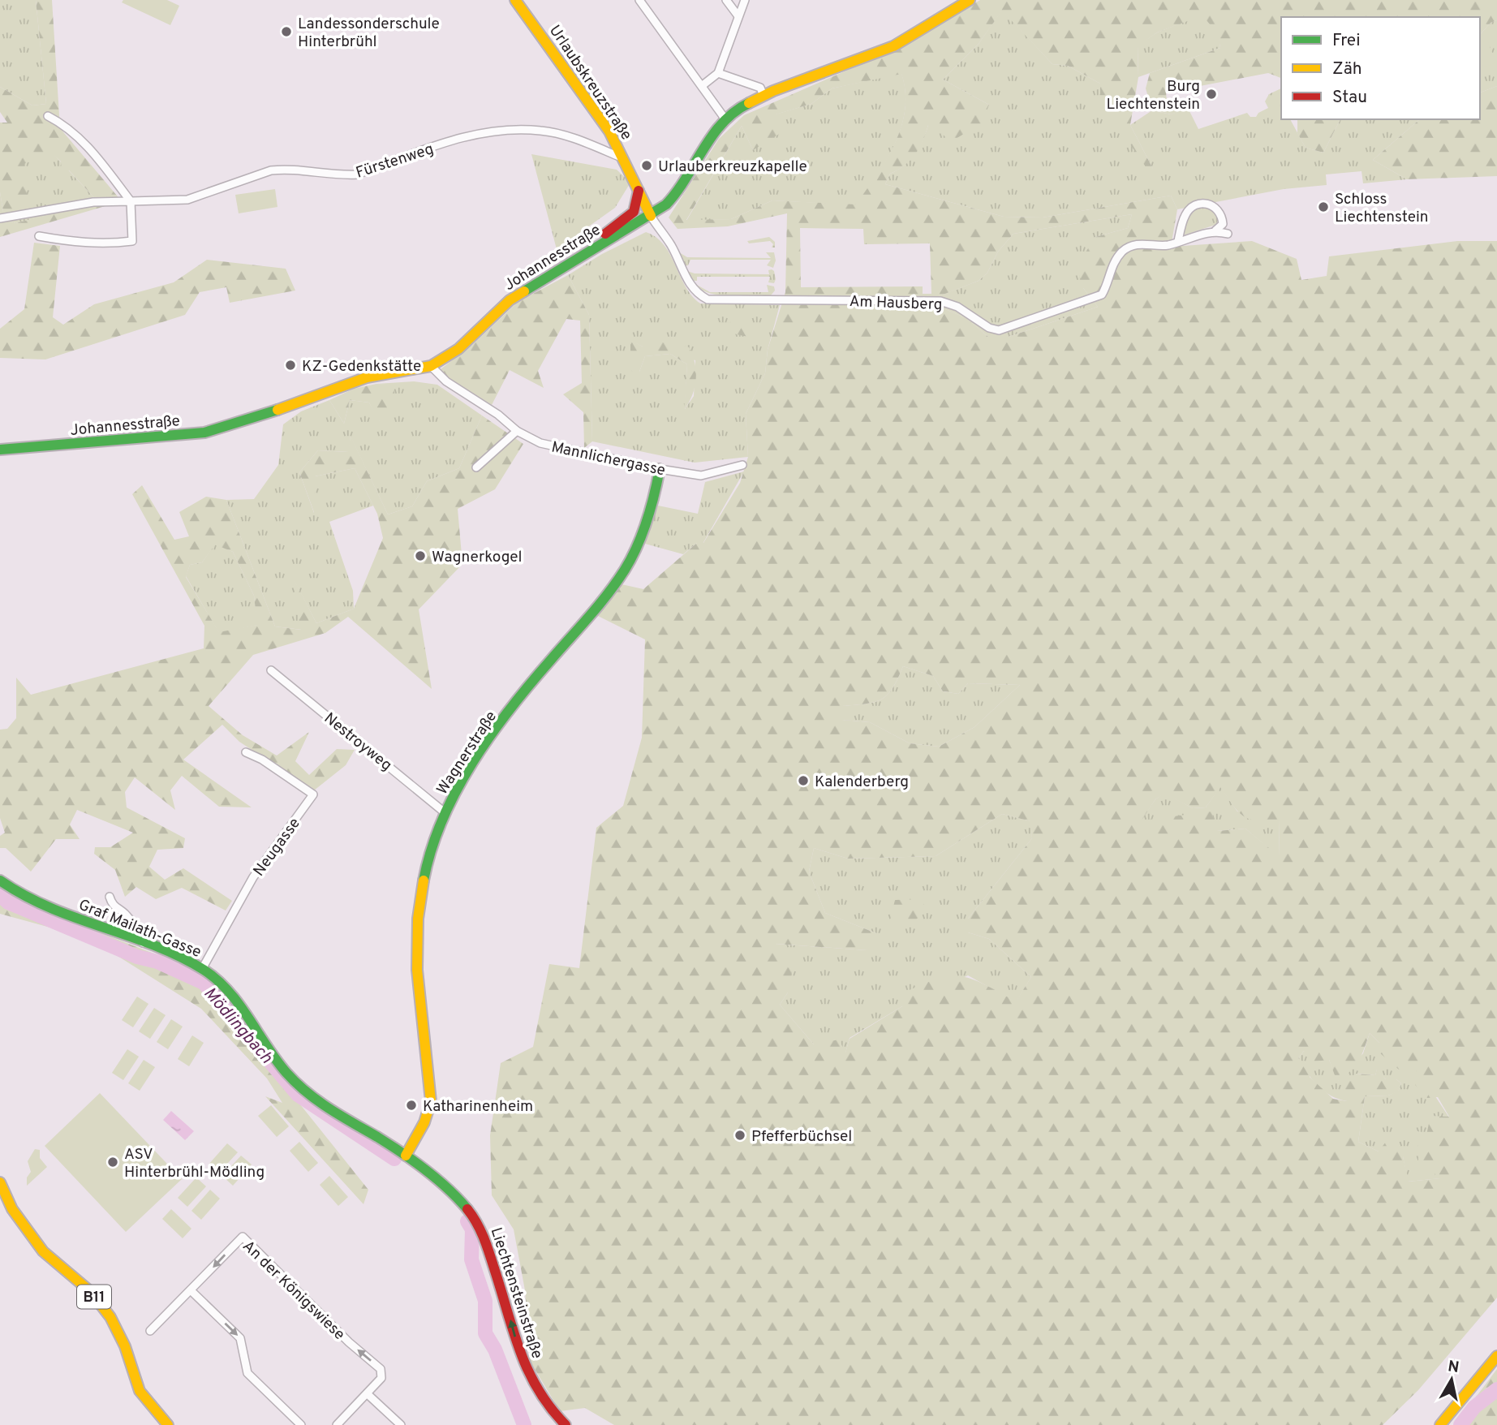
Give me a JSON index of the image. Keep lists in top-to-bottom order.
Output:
{
  "streets": {
    "street": [
      "Urlaubskreuzstraße",
      "Fürstenweg",
      "Johannesstraße",
      "Am Hausberg",
      "Mannlichergasse",
      "Nestroyweg",
      "Wagnerstraße",
      "Neugasse",
      "Graf Mailath-Gasse",
      "An der Königswiese",
      "Liechtensteinstraße",
      "B11"
    ]
  },
  "crossings": [
    ["Urlaubskreuzstraße", "Fürstenweg"],
    ["Urlaubskreuzstraße", "Johannesstraße"],
    ["Urlaubskreuzstraße", "Am Hausberg"],
    ["Johannesstraße", "Am Hausberg"],
    ["Johannesstraße", "Mannlichergasse"],
    ["Mannlichergasse", "Wagnerstraße"],
    ["Nestroyweg", "Wagnerstraße"],
    ["Wagnerstraße", "Graf Mailath-Gasse"],
    ["Wagnerstraße", "Liechtensteinstraße"],
    ["Neugasse", "Graf Mailath-Gasse"],
    ["Graf Mailath-Gasse", "Liechtensteinstraße"]
  ],
  "one_way": ["Liechtensteinstraße"],
  "water": ["Mödlingbach"],
  "places": [
    "Landessonderschule Hinterbrühl",
    "Burg Liechtenstein",
    "Urlauberkreuzkapelle",
    "Schloss Liechtenstein",
    "KZ-Gedenkstätte",
    "Wagnerkogel",
    "Kalenderberg",
    "Katharinenheim",
    "Pfefferbüchsel",
    "ASV Hinterbrühl-Mödling"
  ],
  "legend": ["Frei", "Zäh", "Stau"],
  "north": "top"
}
